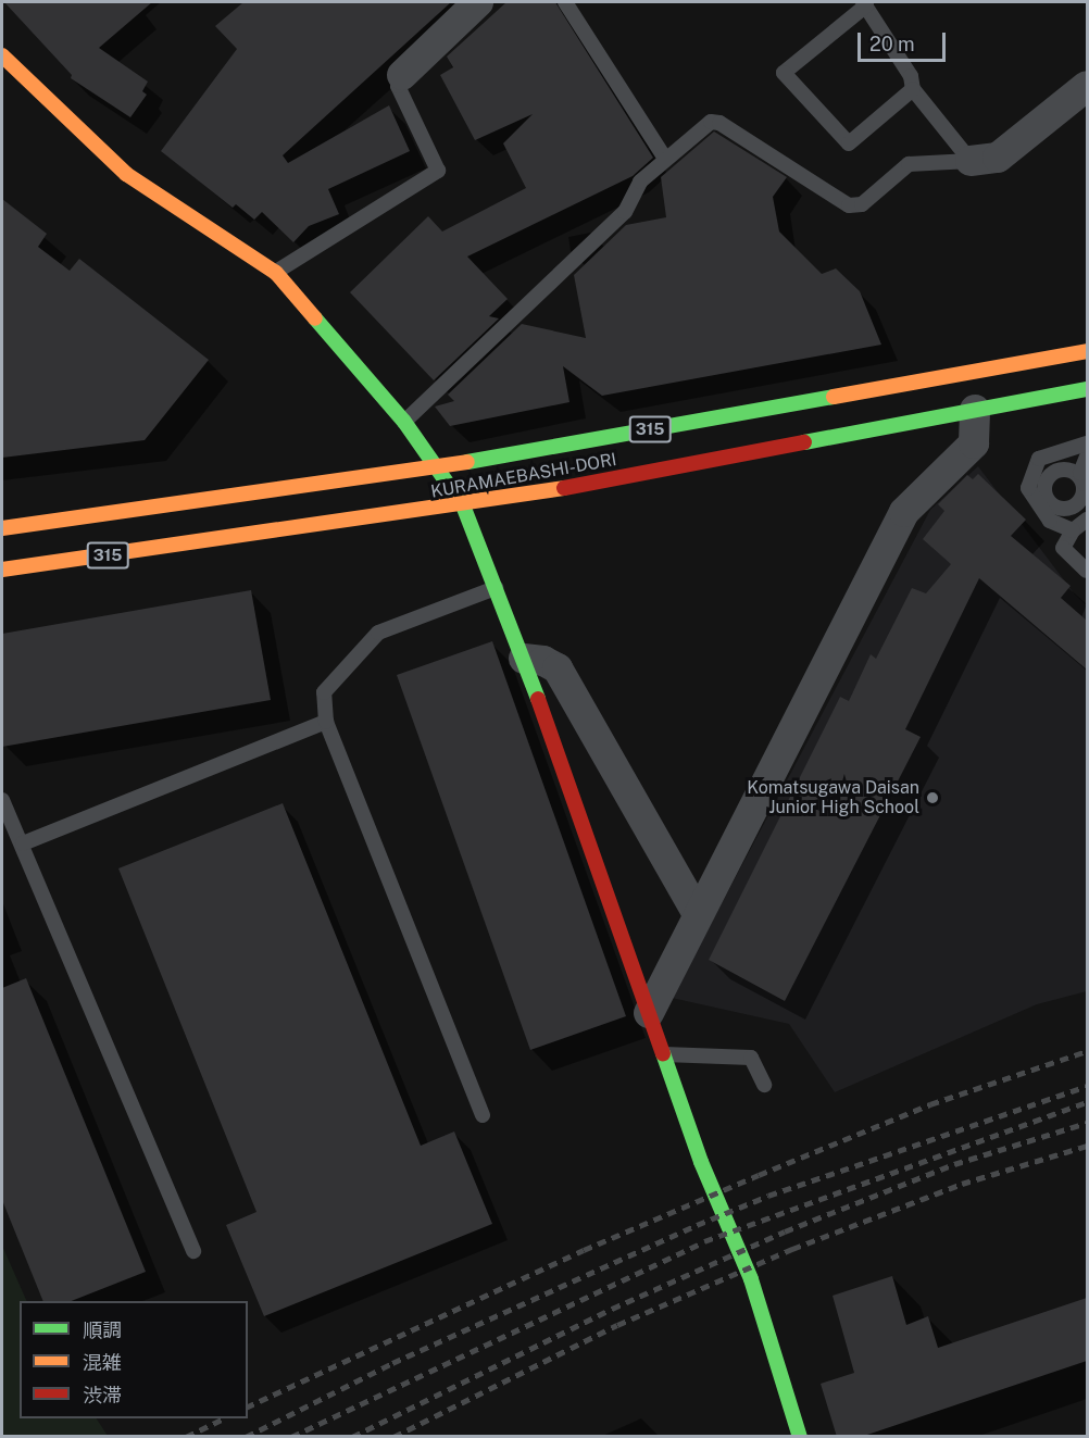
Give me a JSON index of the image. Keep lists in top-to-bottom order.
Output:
{
  "streets": {
    "main road": ["315", "KURAMAEBASHI-DORI"]
  },
  "places": ["Komatsugawa Daisan Junior High School"],
  "legend": ["順調", "混雑", "渋滞"],
  "scale_bar": "20 m"
}
